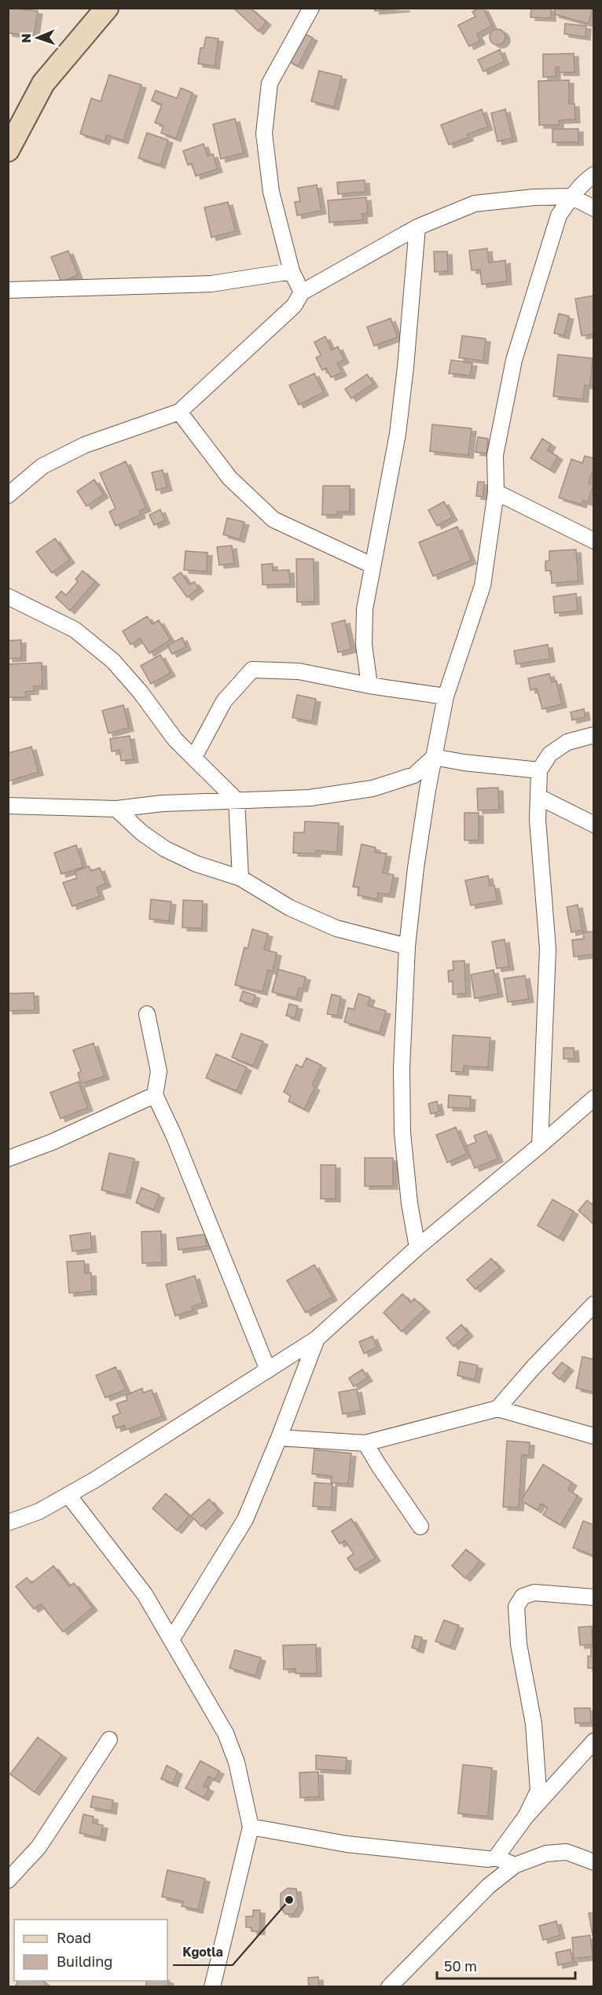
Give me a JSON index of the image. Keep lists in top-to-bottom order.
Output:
{
  "places": ["Kgotla"],
  "legend": ["Road", "Building"],
  "scale_bar": "50 m",
  "north": "left"
}
